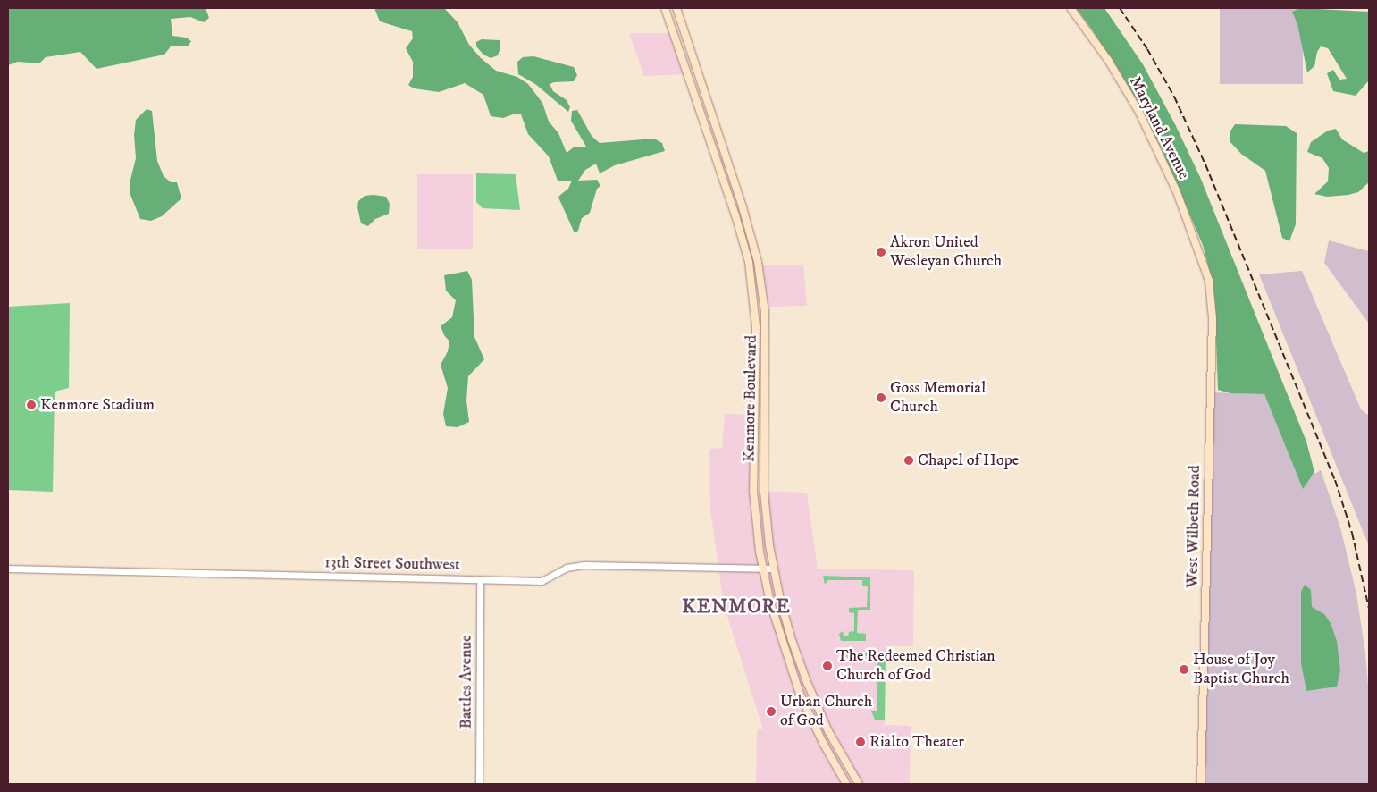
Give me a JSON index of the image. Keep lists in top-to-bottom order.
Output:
{
  "streets": {
    "main road": ["Maryland Avenue", "Kenmore Boulevard", "West Wilbeth Road"],
    "street": ["13th Street Southwest", "Battles Avenue"]
  },
  "crossings": [
    ["Maryland Avenue", "West Wilbeth Road"],
    ["Kenmore Boulevard", "13th Street Southwest"],
    ["13th Street Southwest", "Battles Avenue"]
  ],
  "districts": ["KENMORE"],
  "places": [
    "Akron United Wesleyan Church",
    "Goss Memorial Church",
    "Kenmore Stadium",
    "Chapel of Hope",
    "The Redeemed Christian Church of God",
    "House of Joy Baptist Church",
    "Urban Church of God",
    "Rialto Theater"
  ]
}
